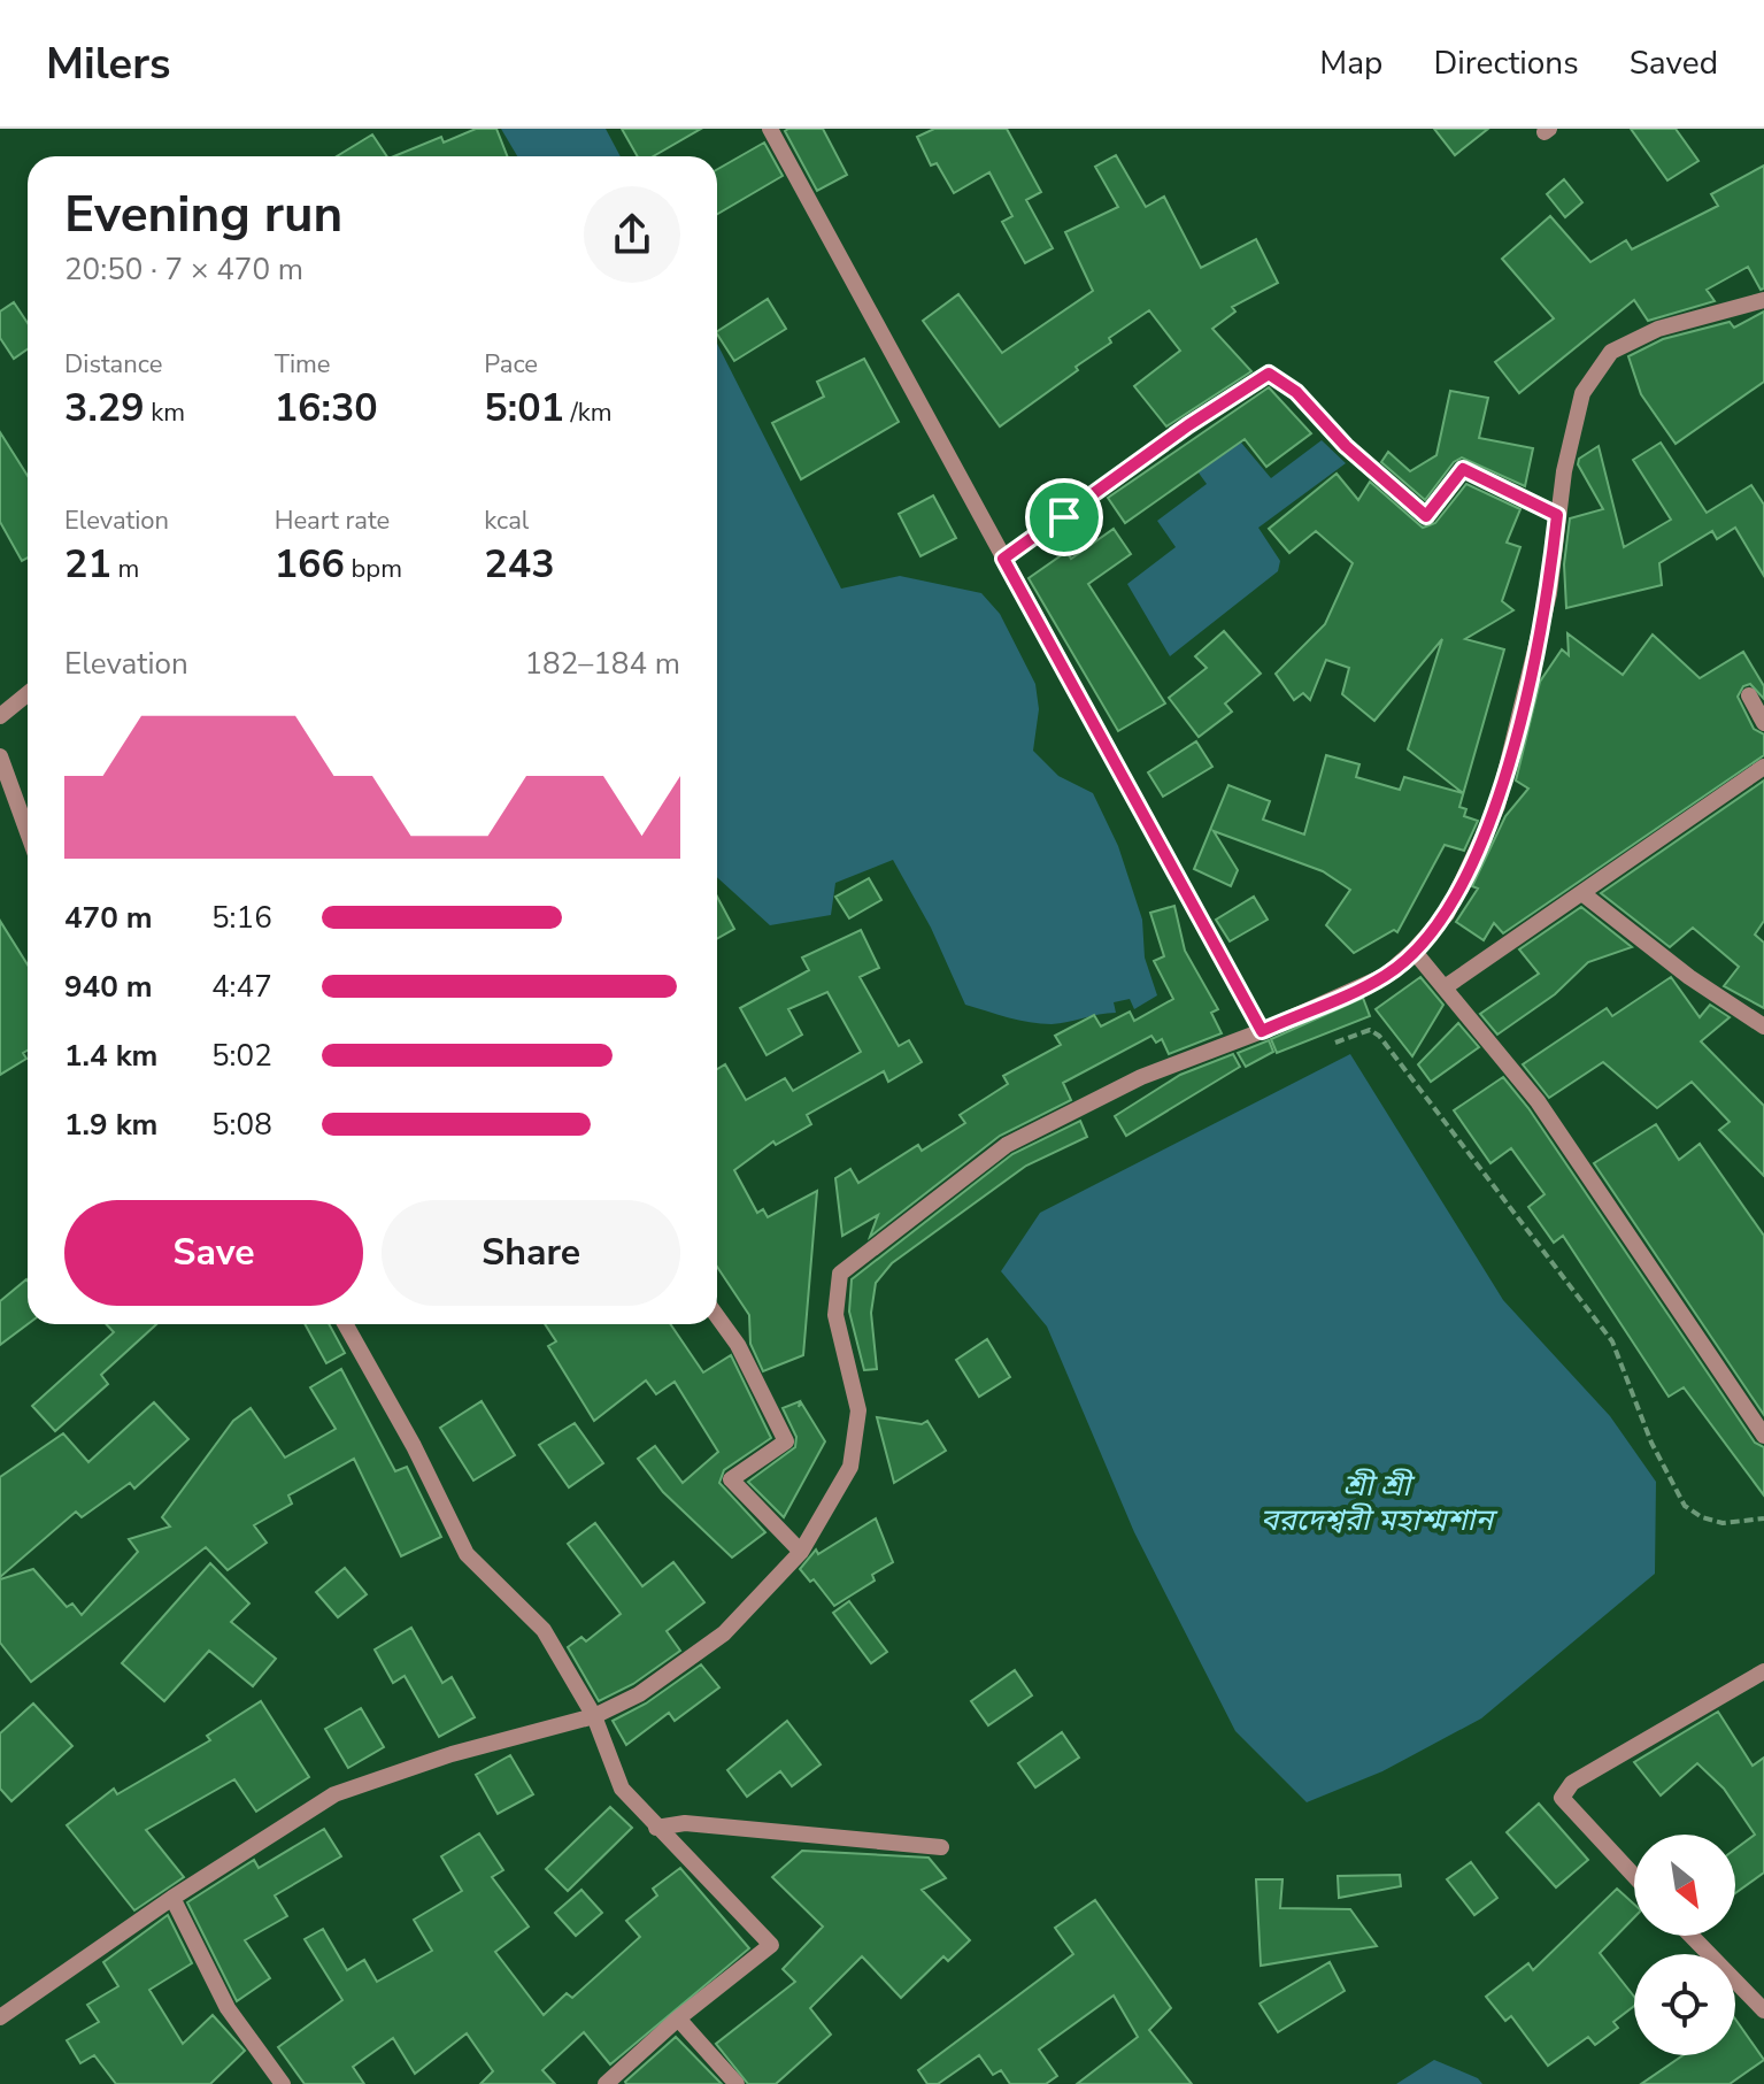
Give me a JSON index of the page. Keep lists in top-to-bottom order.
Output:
{
  "water": ["শ্রী শ্রী বরদেশ্বরী মহাশ্মশান"],
  "north": "bottom right",
  "page": {
    "header": "Milers",
    "nav": ["Map", "Directions", "Saved"],
    "heading": ["Evening run", "20:50 · 7 × 470 m"],
    "stats": [
      ["Distance", "3.29 km"],
      ["Time", "16:30"],
      ["Pace", "5:01 /km"],
      ["Elevation", "21 m"],
      ["Heart rate", "166 bpm"],
      ["kcal", "243"]
    ],
    "chart": ["Elevation", "182–184 m"],
    "list": [
      {
        "name": "470 m",
        "note": "5:16"
      },
      {
        "name": "940 m",
        "note": "4:47"
      },
      {
        "name": "1.4 km",
        "note": "5:02"
      },
      {
        "name": "1.9 km",
        "note": "5:08"
      }
    ],
    "buttons": ["Save", "Share"]
  }
}
